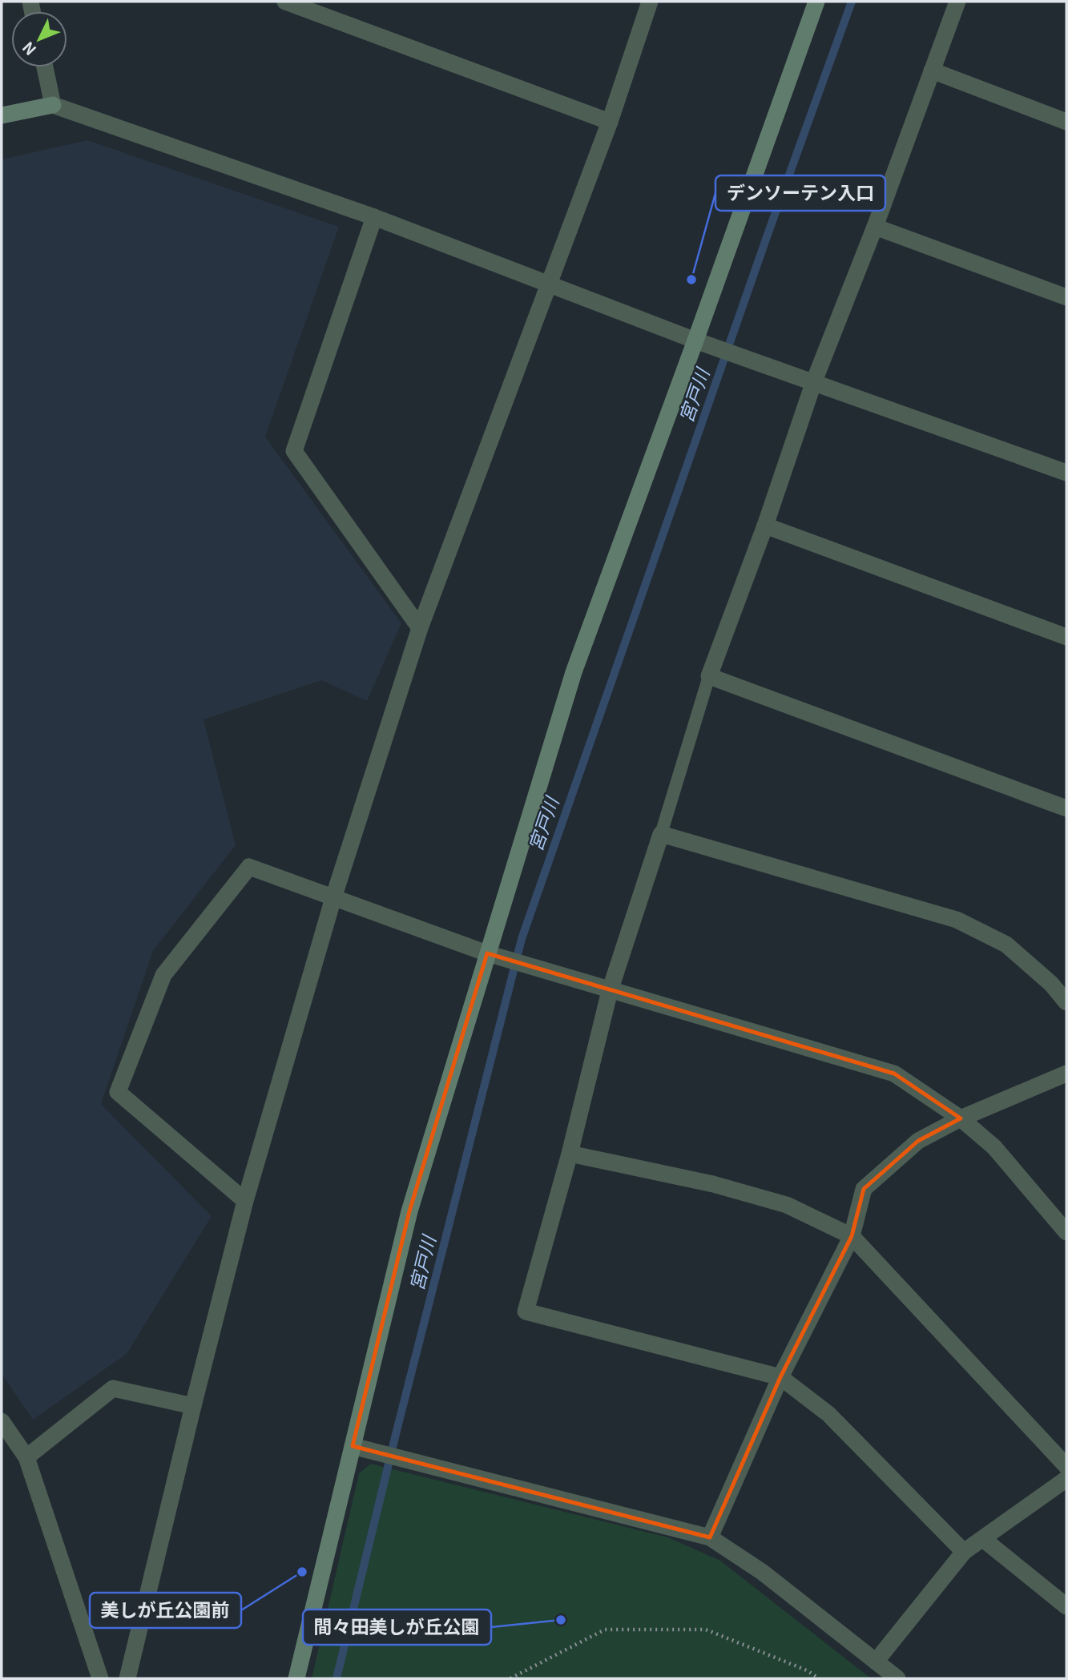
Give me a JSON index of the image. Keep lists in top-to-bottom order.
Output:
{
  "water": ["宮戸川"],
  "places": ["デンソーテン入口", "美しが丘公園前", "間々田美しが丘公園"],
  "north": "bottom left"
}
